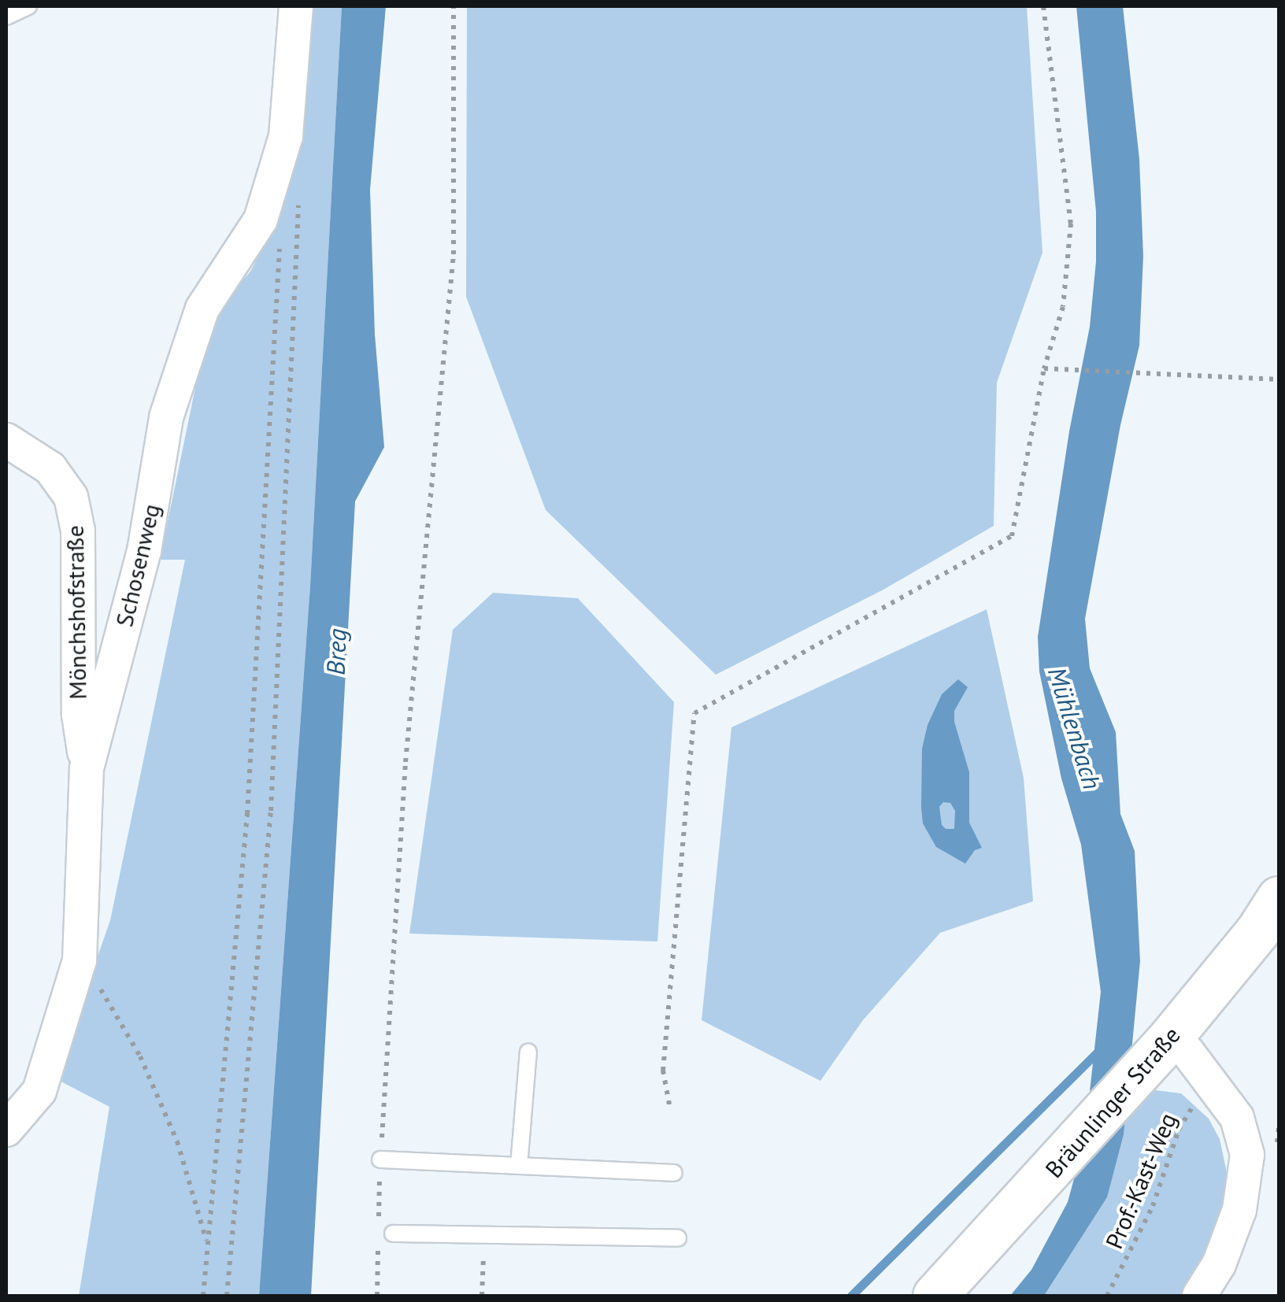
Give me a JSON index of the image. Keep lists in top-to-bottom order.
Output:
{
  "streets": {
    "main road": ["Bräunlinger Straße"],
    "street": ["Schosenweg", "Mönchshofstraße"],
    "path": ["Prof.-Kast-Weg"]
  },
  "crossings": [
    ["Schosenweg", "Mönchshofstraße"]
  ],
  "water": ["Breg", "Mühlenbach"]
}
